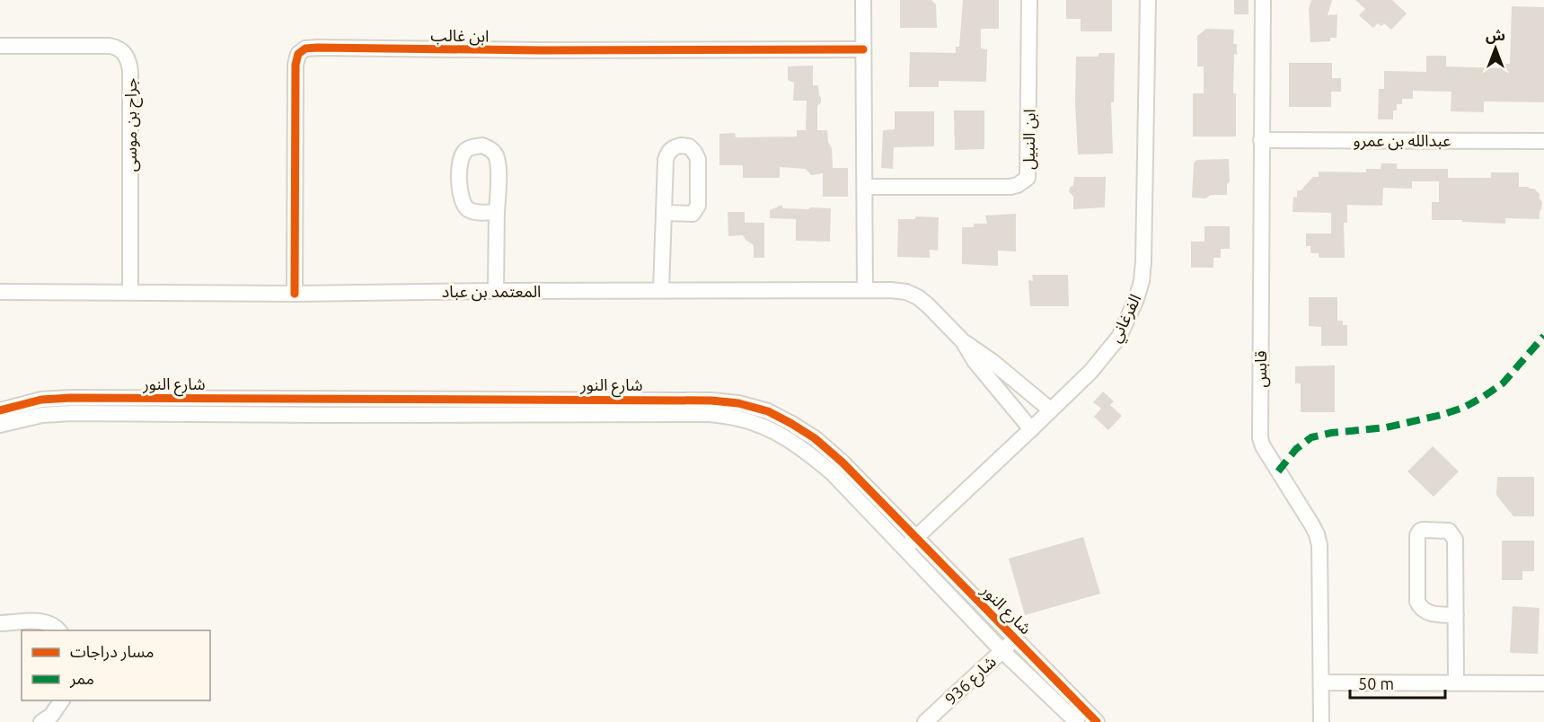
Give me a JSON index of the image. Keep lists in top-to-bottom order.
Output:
{
  "streets": {
    "street": [
      "ابن غالب",
      "جراح بن موسى",
      "ابن النبيل",
      "عبدالله بن عمرو",
      "المعتمد بن عباد",
      "الفرغاني",
      "قابس",
      "شارع النور",
      "شارع 936"
    ]
  },
  "crossings": [
    ["ابن غالب", "المعتمد بن عباد"],
    ["جراح بن موسى", "المعتمد بن عباد"],
    ["عبدالله بن عمرو", "قابس"],
    ["المعتمد بن عباد", "الفرغاني"],
    ["الفرغاني", "شارع النور"],
    ["شارع النور", "شارع 936"]
  ],
  "legend": ["مسار دراجات", "ممر"],
  "scale_bar": "50 m",
  "north": "top"
}
